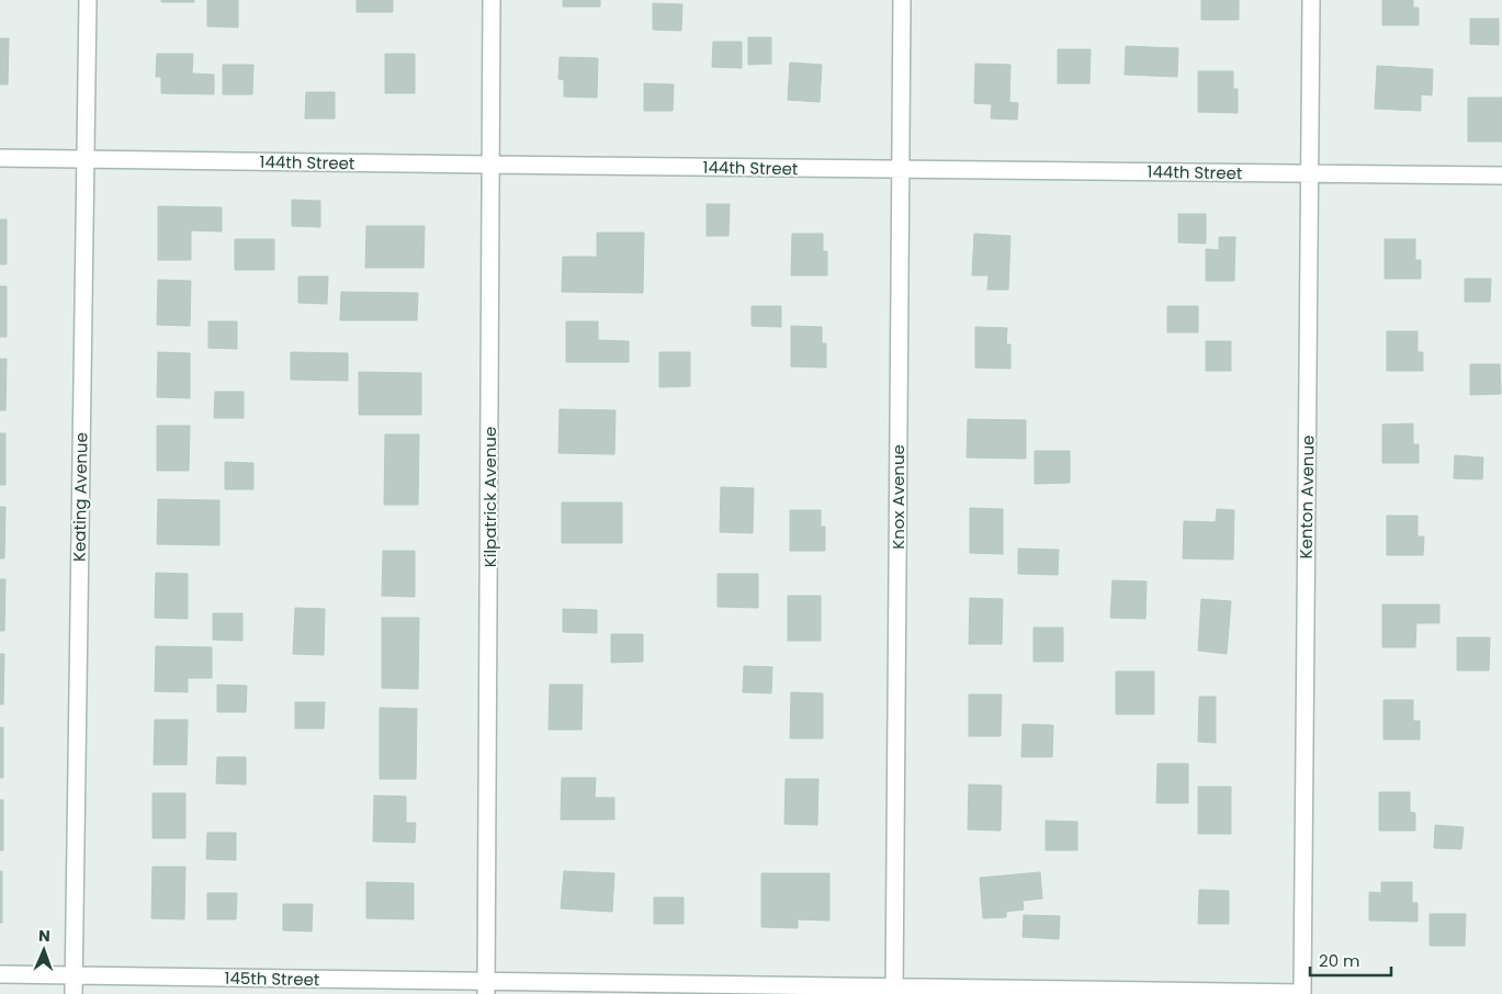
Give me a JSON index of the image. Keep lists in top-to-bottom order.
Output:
{
  "streets": {
    "street": [
      "144th Street",
      "Keating Avenue",
      "Kilpatrick Avenue",
      "Knox Avenue",
      "Kenton Avenue",
      "145th Street"
    ]
  },
  "crossings": [
    ["144th Street", "Keating Avenue"],
    ["144th Street", "Kilpatrick Avenue"],
    ["144th Street", "Knox Avenue"],
    ["144th Street", "Kenton Avenue"],
    ["Keating Avenue", "145th Street"],
    ["Kilpatrick Avenue", "145th Street"],
    ["Knox Avenue", "145th Street"],
    ["Kenton Avenue", "145th Street"]
  ],
  "scale_bar": "20 m",
  "north": "top"
}
